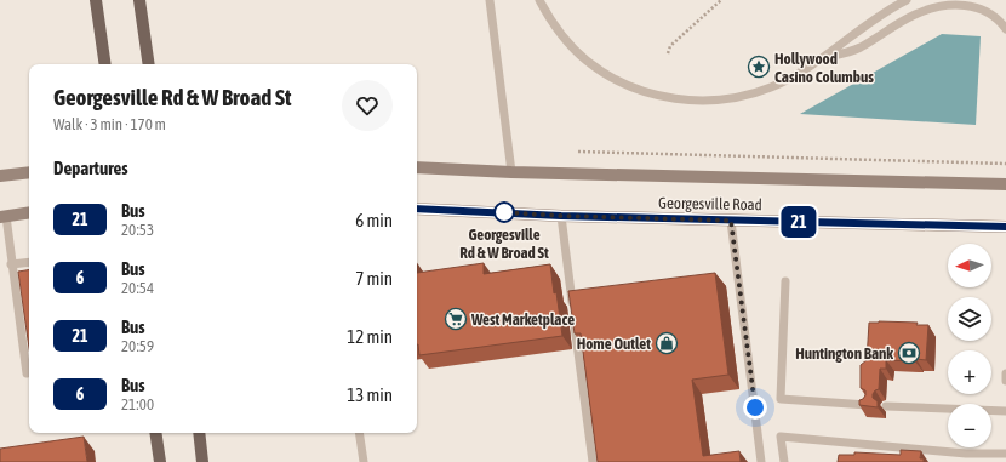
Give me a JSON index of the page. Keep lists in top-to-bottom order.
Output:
{
  "streets": {
    "main road": ["Georgesville Road"]
  },
  "places": {
    "place": ["Hollywood Casino Columbus"],
    "other": ["Georgesville Rd & W Broad St"],
    "supermarket": ["West Marketplace"],
    "shop": ["Home Outlet"],
    "bank": ["Huntington Bank"]
  },
  "lines": ["bus line 21"],
  "north": "left",
  "page": {
    "on_map": "21",
    "heading": [
      ["Georgesville Rd & W Broad St", "Walk · 3 min · 170 m"],
      "Departures"
    ],
    "list": [
      {
        "mark": "21",
        "name": "Bus",
        "note": "20:53",
        "value": "6 min"
      },
      {
        "mark": "6",
        "name": "Bus",
        "note": "20:54",
        "value": "7 min"
      },
      {
        "mark": "21",
        "name": "Bus",
        "note": "20:59",
        "value": "12 min"
      },
      {
        "mark": "6",
        "name": "Bus",
        "note": "21:00",
        "value": "13 min"
      }
    ],
    "map_buttons": ["+", "−"]
  }
}
